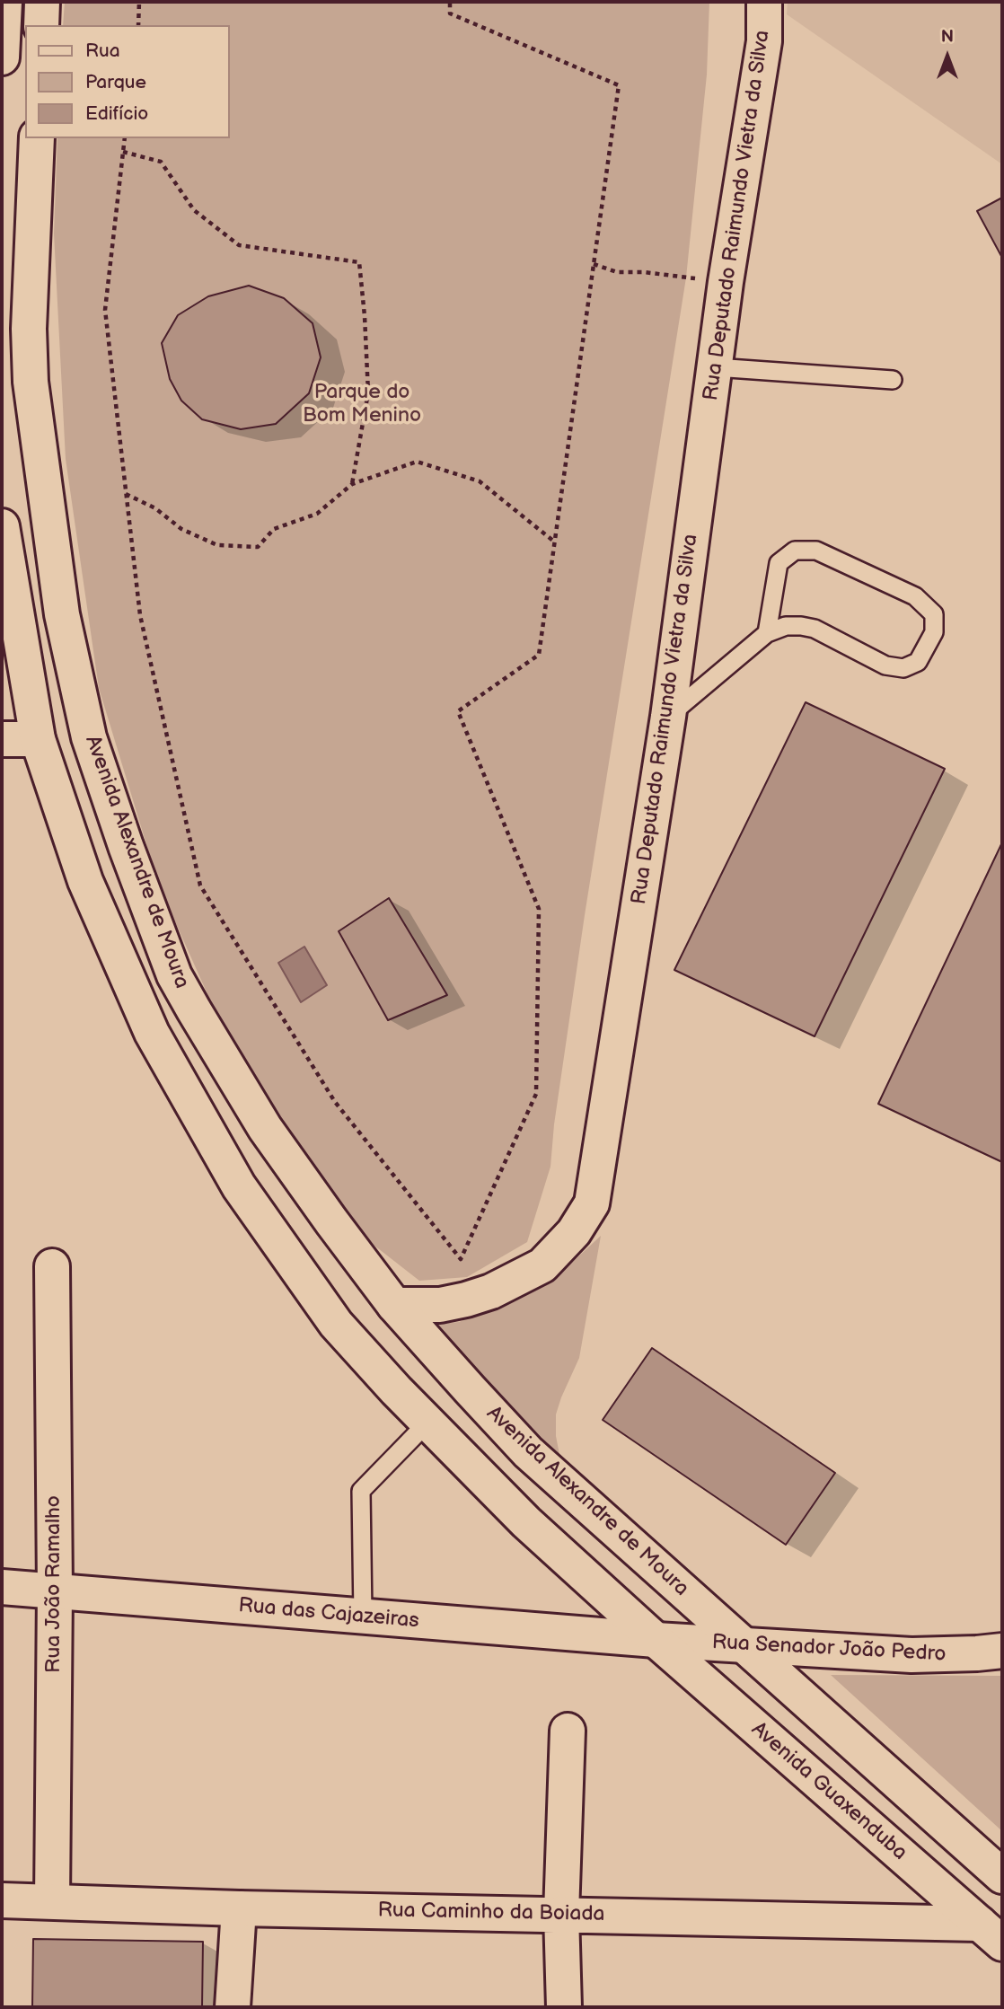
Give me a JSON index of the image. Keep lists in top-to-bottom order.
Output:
{
  "streets": {
    "main road": [
      "Rua Deputado Raimundo Vietra da Silva",
      "Avenida Alexandre de Moura",
      "Rua João Ramalho",
      "Rua das Cajazeiras",
      "Rua Senador João Pedro",
      "Avenida Guaxenduba",
      "Rua Caminho da Boiada"
    ]
  },
  "crossings": [
    ["Rua Deputado Raimundo Vietra da Silva", "Avenida Alexandre de Moura"],
    ["Avenida Alexandre de Moura", "Rua Senador João Pedro"],
    ["Rua João Ramalho", "Rua das Cajazeiras"],
    ["Rua João Ramalho", "Rua Caminho da Boiada"],
    ["Rua das Cajazeiras", "Rua Senador João Pedro"],
    ["Rua das Cajazeiras", "Avenida Guaxenduba"],
    ["Rua Senador João Pedro", "Avenida Guaxenduba"],
    ["Avenida Guaxenduba", "Rua Caminho da Boiada"]
  ],
  "parks": ["Parque do Bom Menino"],
  "legend": ["Rua", "Parque", "Edifício"],
  "north": "top"
}
